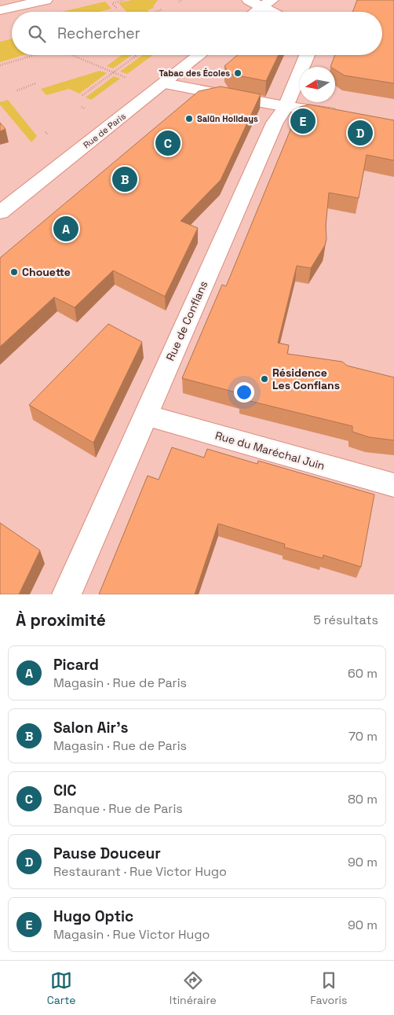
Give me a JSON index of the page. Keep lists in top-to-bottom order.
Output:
{
  "streets": {
    "street": ["Rue de Paris", "Rue de Conflans", "Rue du Maréchal Juin"]
  },
  "crossings": [
    ["Rue de Conflans", "Rue du Maréchal Juin"]
  ],
  "places": [
    "Tabac des Écoles",
    "Salün Holidays",
    "Chouette",
    "Résidence Les Conflans"
  ],
  "north": "left",
  "page": {
    "search": "Rechercher",
    "pins": [
      "E",
      "D",
      "C",
      "B",
      "A"
    ],
    "heading": ["À proximité", "5 résultats"],
    "list": [
      {
        "mark": "A",
        "name": "Picard",
        "note": "Magasin · Rue de Paris",
        "value": "60 m"
      },
      {
        "mark": "B",
        "name": "Salon Air's",
        "note": "Magasin · Rue de Paris",
        "value": "70 m"
      },
      {
        "mark": "C",
        "name": "CIC",
        "note": "Banque · Rue de Paris",
        "value": "80 m"
      },
      {
        "mark": "D",
        "name": "Pause Douceur",
        "note": "Restaurant · Rue Victor Hugo",
        "value": "90 m"
      },
      {
        "mark": "E",
        "name": "Hugo Optic",
        "note": "Magasin · Rue Victor Hugo",
        "value": "90 m"
      }
    ],
    "nav": ["Carte", "Itinéraire", "Favoris"]
  }
}
